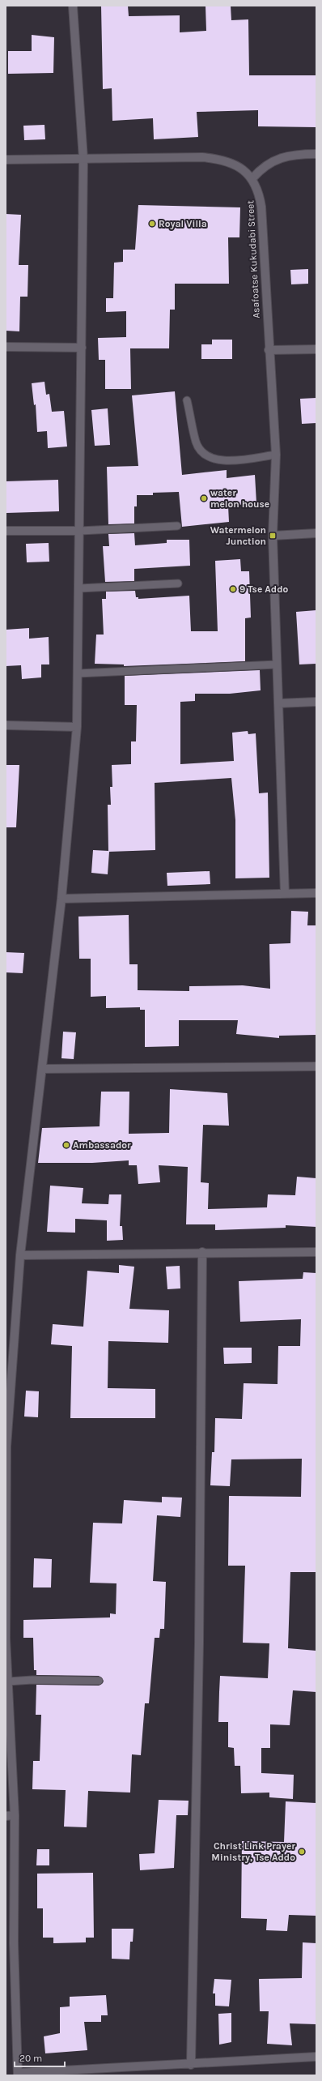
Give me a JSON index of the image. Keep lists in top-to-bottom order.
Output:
{
  "streets": {
    "street": ["Asafoatse Kukudabi Street"]
  },
  "places": {
    "other": [
      "Royal Villa",
      "water melon house",
      "9 Tse Addo",
      "Ambassador",
      "Christ Link Prayer Ministry, Tse Addo"
    ],
    "transit": ["Watermelon Junction"]
  },
  "scale_bar": "20 m"
}
